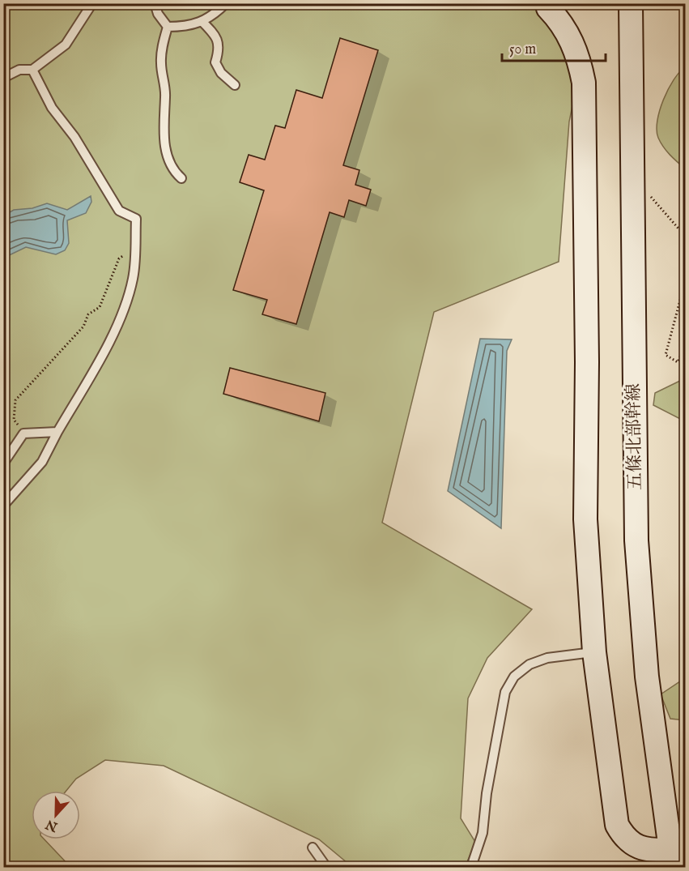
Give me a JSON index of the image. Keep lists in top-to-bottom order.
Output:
{
  "streets": {
    "street": ["五條北部幹線"]
  },
  "scale_bar": "50 m",
  "north": "bottom"
}
